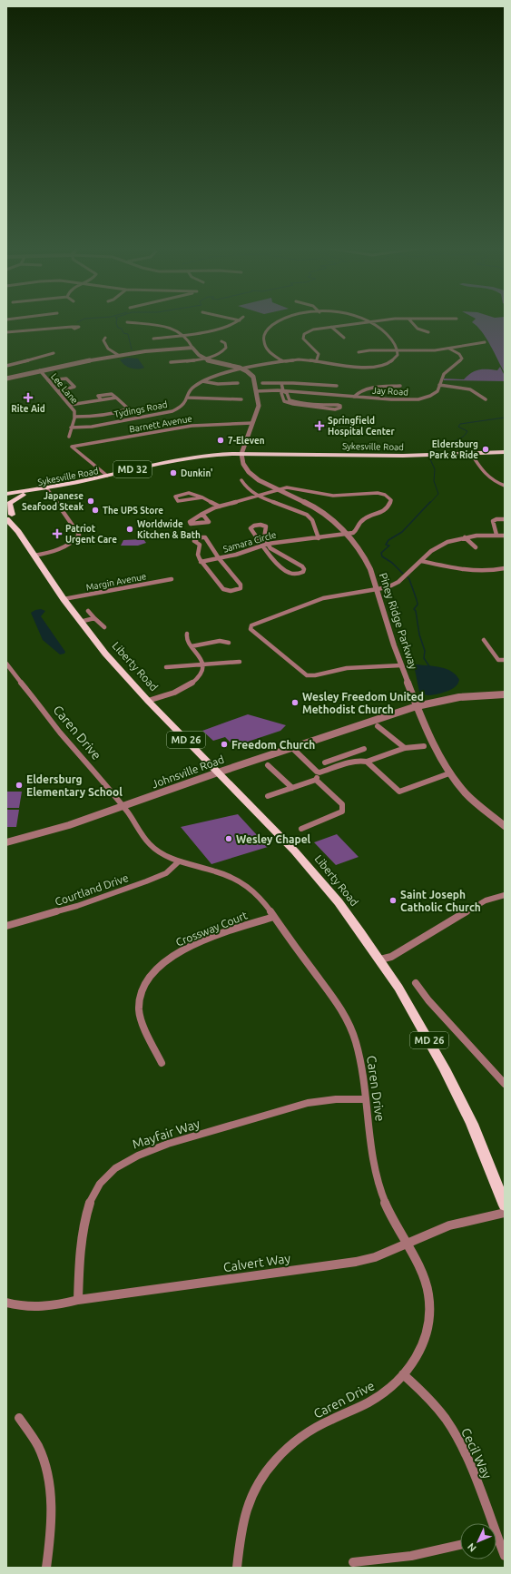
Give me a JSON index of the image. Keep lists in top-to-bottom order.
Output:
{
  "streets": {
    "main road": [
      "Sykesville Road",
      "MD 32",
      "Liberty Road",
      "MD 26"
    ],
    "street": [
      "Lee Lane",
      "Jay Road",
      "Tydings Road",
      "Barnett Avenue",
      "Samara Circle",
      "Margin Avenue",
      "Piney Ridge Parkway",
      "Caren Drive",
      "Johnsville Road",
      "Courtland Drive",
      "Crossway Court",
      "Mayfair Way",
      "Calvert Way",
      "Cecil Way"
    ]
  },
  "crossings": [
    ["Lee Lane", "Tydings Road"],
    ["Barnett Avenue", "Sykesville Road"],
    ["Sykesville Road", "Piney Ridge Parkway"],
    ["Samara Circle", "Piney Ridge Parkway"],
    ["Margin Avenue", "Liberty Road"],
    ["Piney Ridge Parkway", "Johnsville Road"],
    ["Liberty Road", "Johnsville Road"],
    ["Caren Drive", "Johnsville Road"],
    ["Caren Drive", "Courtland Drive"],
    ["Caren Drive", "Crossway Court"],
    ["Caren Drive", "Mayfair Way"],
    ["Caren Drive", "Calvert Way"],
    ["Caren Drive", "Cecil Way"],
    ["Mayfair Way", "Calvert Way"]
  ],
  "places": {
    "health": ["Rite Aid", "Springfield Hospital Center", "Patriot Urgent Care"],
    "other": [
      "7-Eleven",
      "Eldersburg Park & Ride",
      "Dunkin'",
      "Japanese Seafood Steak",
      "The UPS Store",
      "Worldwide Kitchen & Bath",
      "Wesley Freedom United Methodist Church",
      "Freedom Church",
      "Eldersburg Elementary School",
      "Wesley Chapel",
      "Saint Joseph Catholic Church"
    ]
  },
  "north": "bottom left"
}
